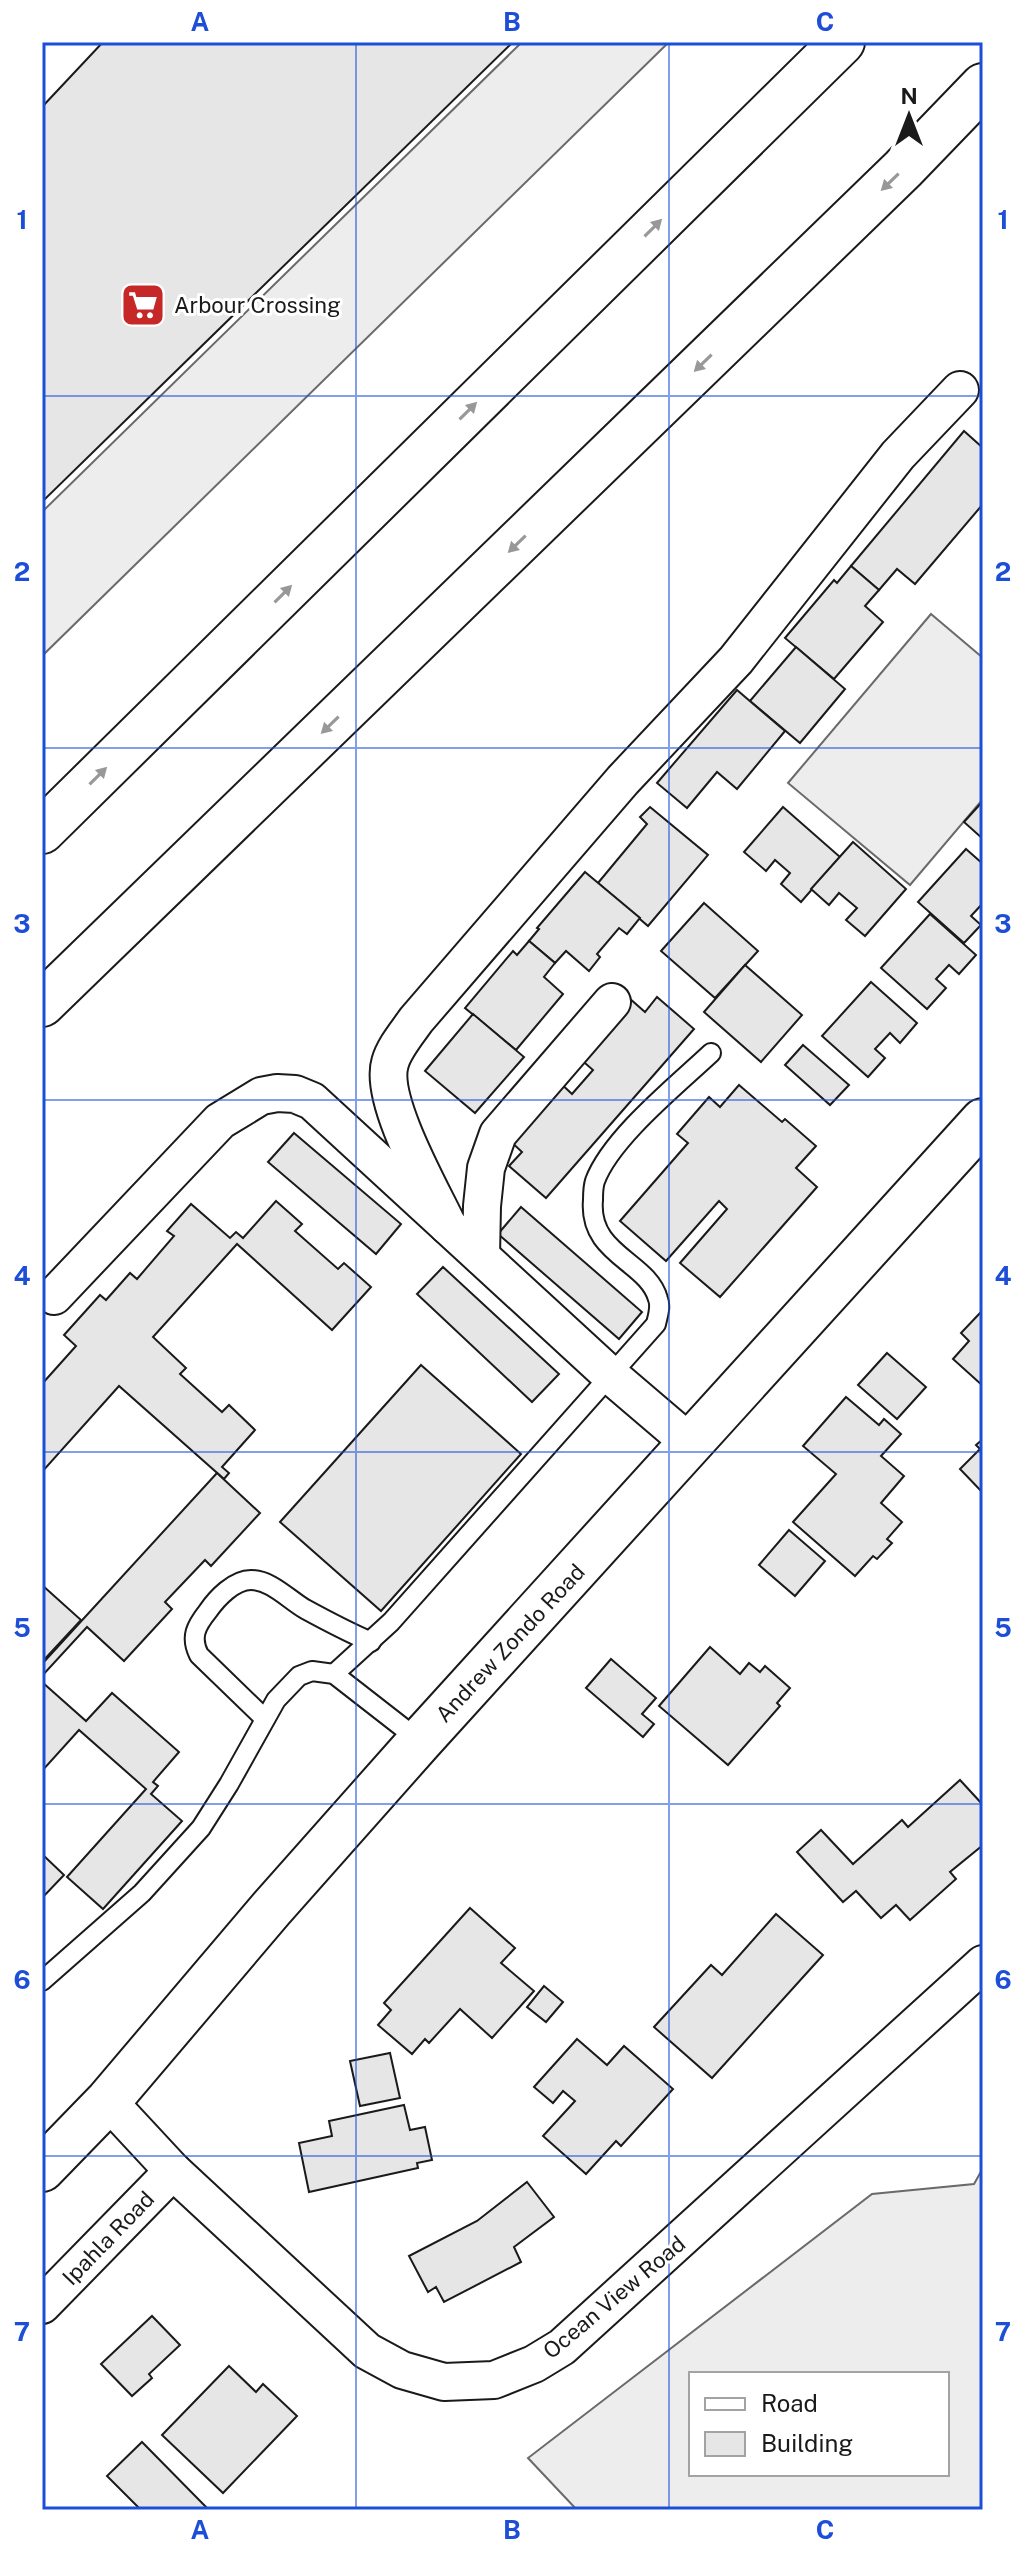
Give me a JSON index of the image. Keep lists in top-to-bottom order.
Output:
{
  "streets": {
    "main road": ["Andrew Zondo Road"],
    "street": ["Ipahla Road", "Ocean View Road"]
  },
  "crossings": [
    ["Andrew Zondo Road", "Ocean View Road"],
    ["Ipahla Road", "Ocean View Road"]
  ],
  "places": {
    "supermarket": ["Arbour Crossing"]
  },
  "legend": ["Road", "Building"],
  "north": "top",
  "grid": {
    "columns": ["A", "B", "C"],
    "rows": [
      "1",
      "2",
      "3",
      "4",
      "5",
      "6",
      "7"
    ]
  }
}
